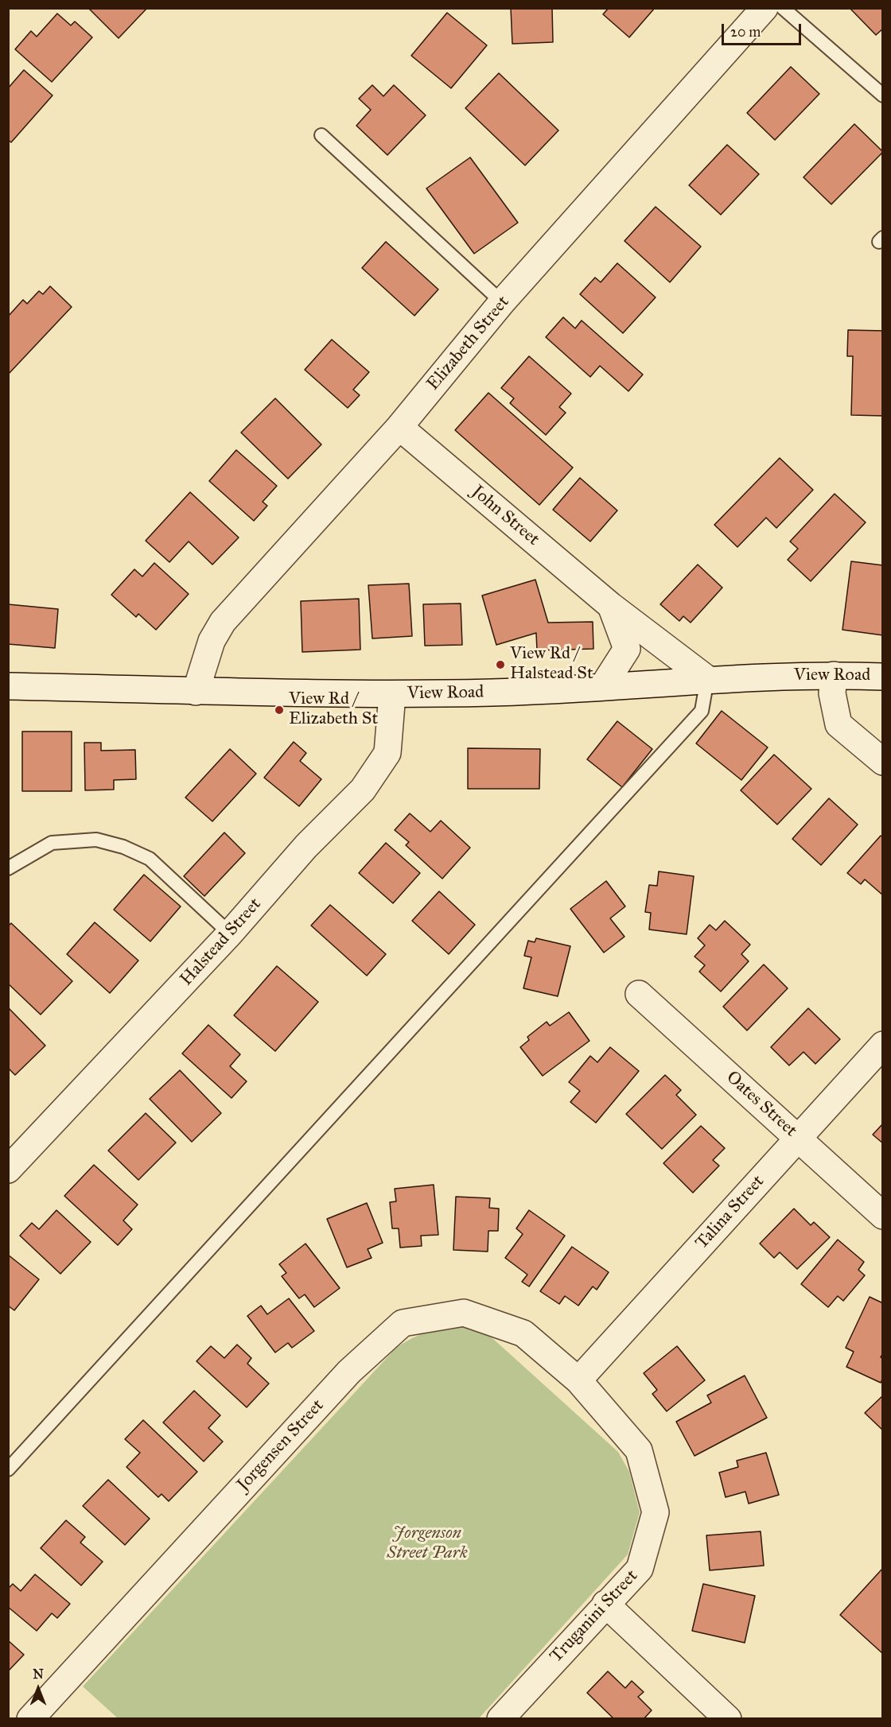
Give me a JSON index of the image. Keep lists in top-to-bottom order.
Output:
{
  "streets": {
    "street": [
      "Elizabeth Street",
      "John Street",
      "View Road",
      "Halstead Street",
      "Oates Street",
      "Talina Street",
      "Jorgensen Street",
      "Truganini Street"
    ]
  },
  "crossings": [
    ["Elizabeth Street", "John Street"],
    ["Elizabeth Street", "View Road"],
    ["John Street", "View Road"],
    ["View Road", "Halstead Street"],
    ["Oates Street", "Talina Street"],
    ["Talina Street", "Jorgensen Street"],
    ["Talina Street", "Truganini Street"],
    ["Jorgensen Street", "Truganini Street"]
  ],
  "parks": ["Jorgenson Street Park"],
  "places": ["View Rd / Halstead St", "View Rd / Elizabeth St"],
  "scale_bar": "20 m",
  "north": "top"
}
